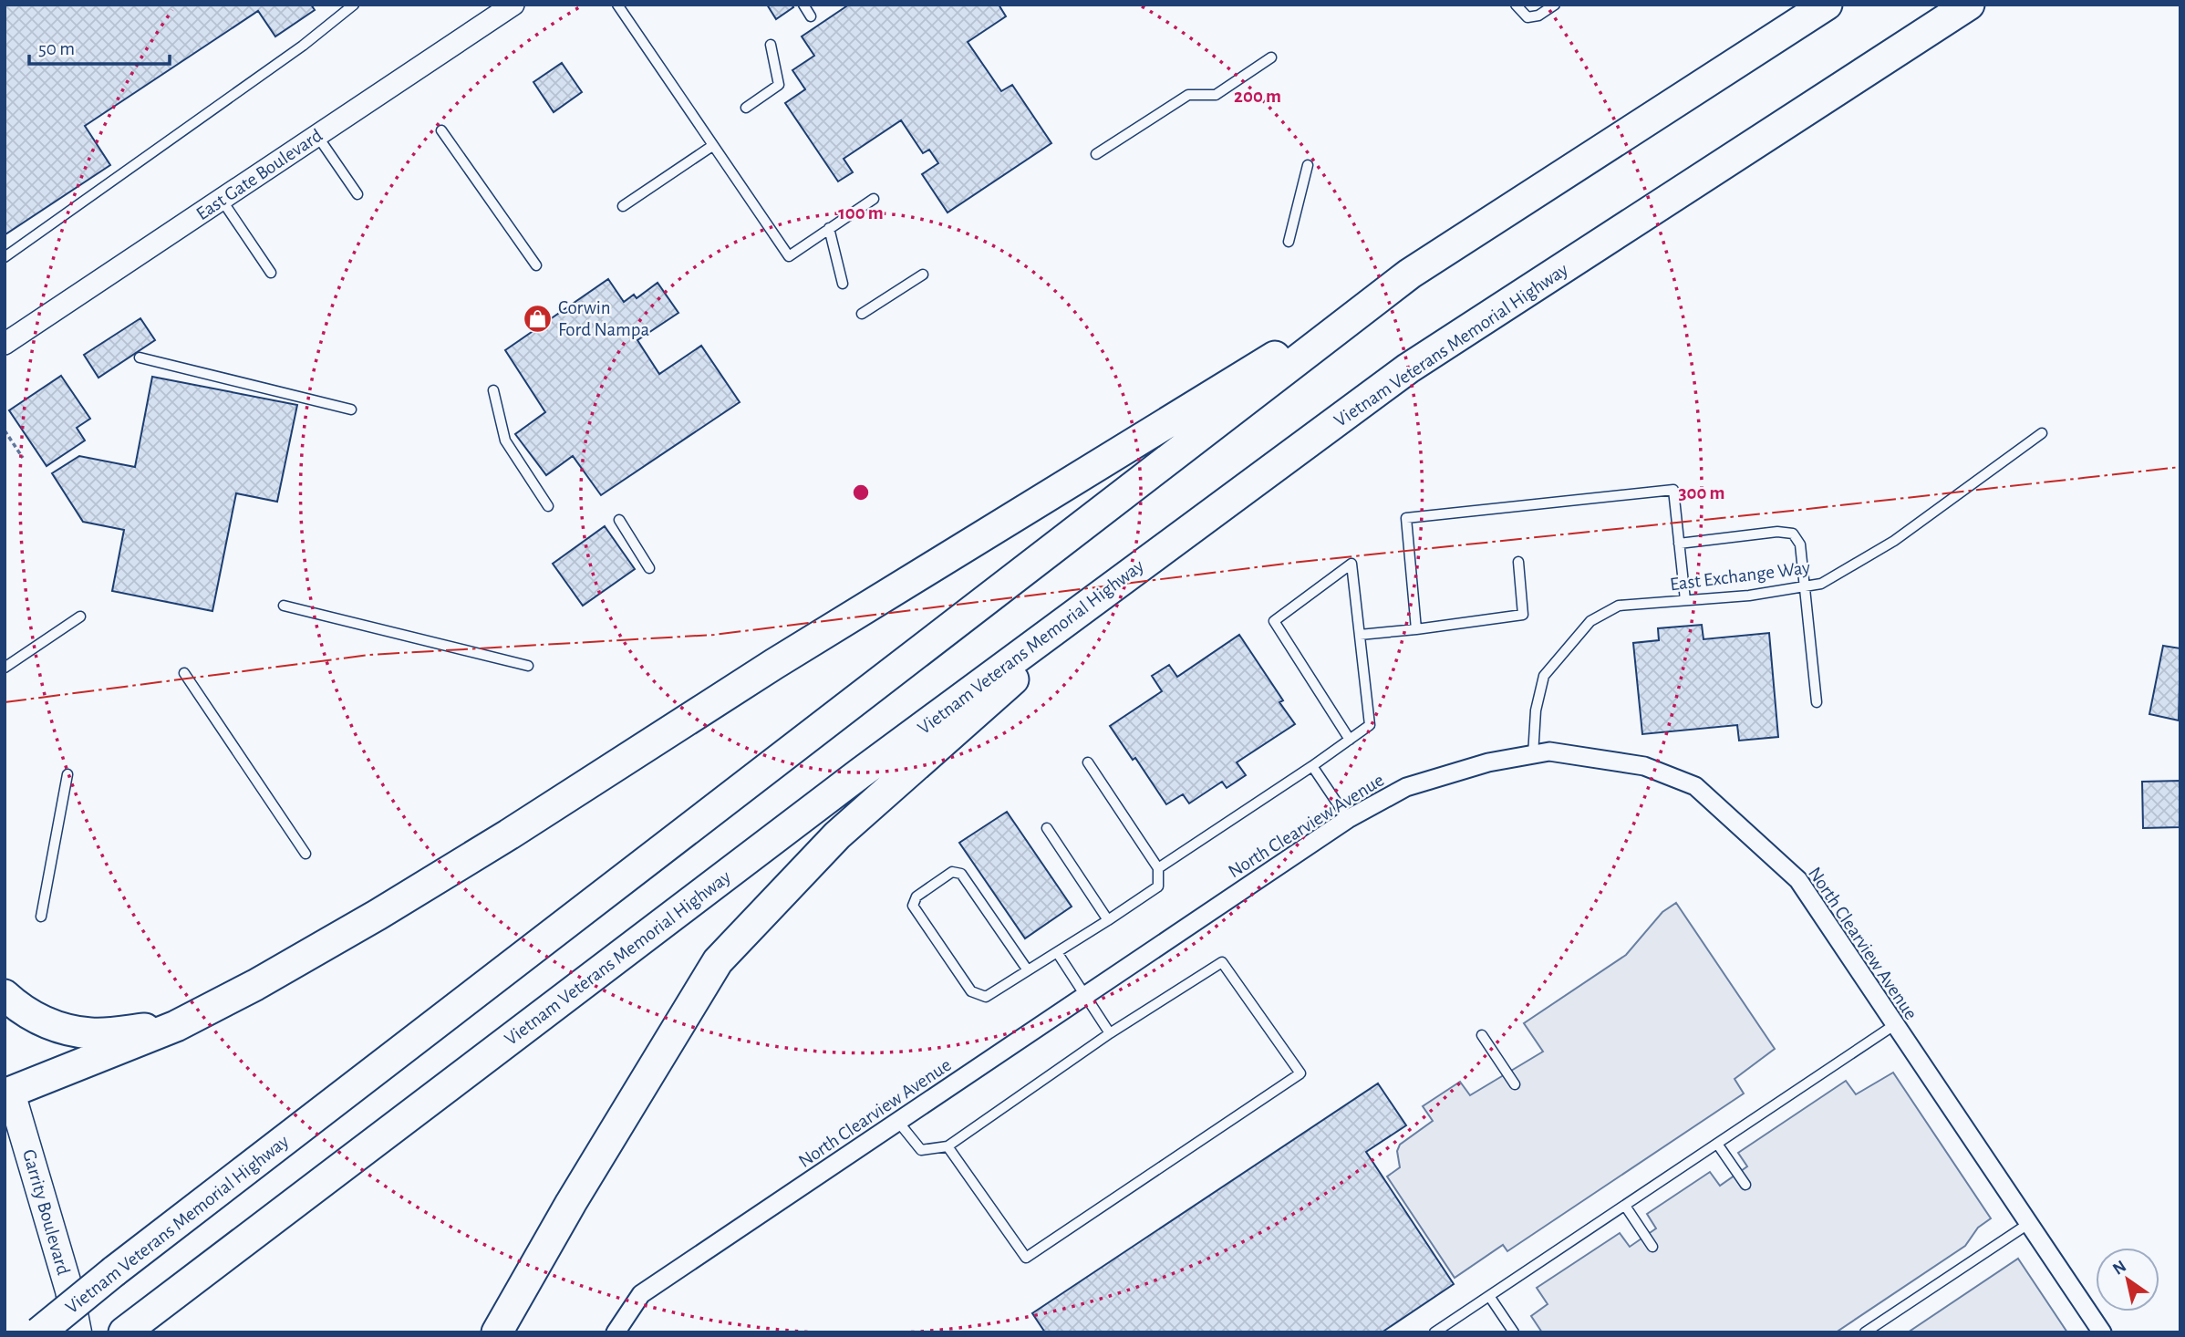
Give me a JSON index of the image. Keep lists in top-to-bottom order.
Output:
{
  "streets": {
    "highway": ["Vietnam Veterans Memorial Highway"],
    "main road": ["Garrity Boulevard"],
    "street": ["East Gate Boulevard", "North Clearview Avenue"],
    "lane": ["East Exchange Way"]
  },
  "crossings": [
    ["East Exchange Way", "North Clearview Avenue"]
  ],
  "places": {
    "shop": ["Corwin Ford Nampa"]
  },
  "scale_bar": "50 m",
  "north": "top left",
  "rings": ["200 m", "100 m", "300 m"]
}
